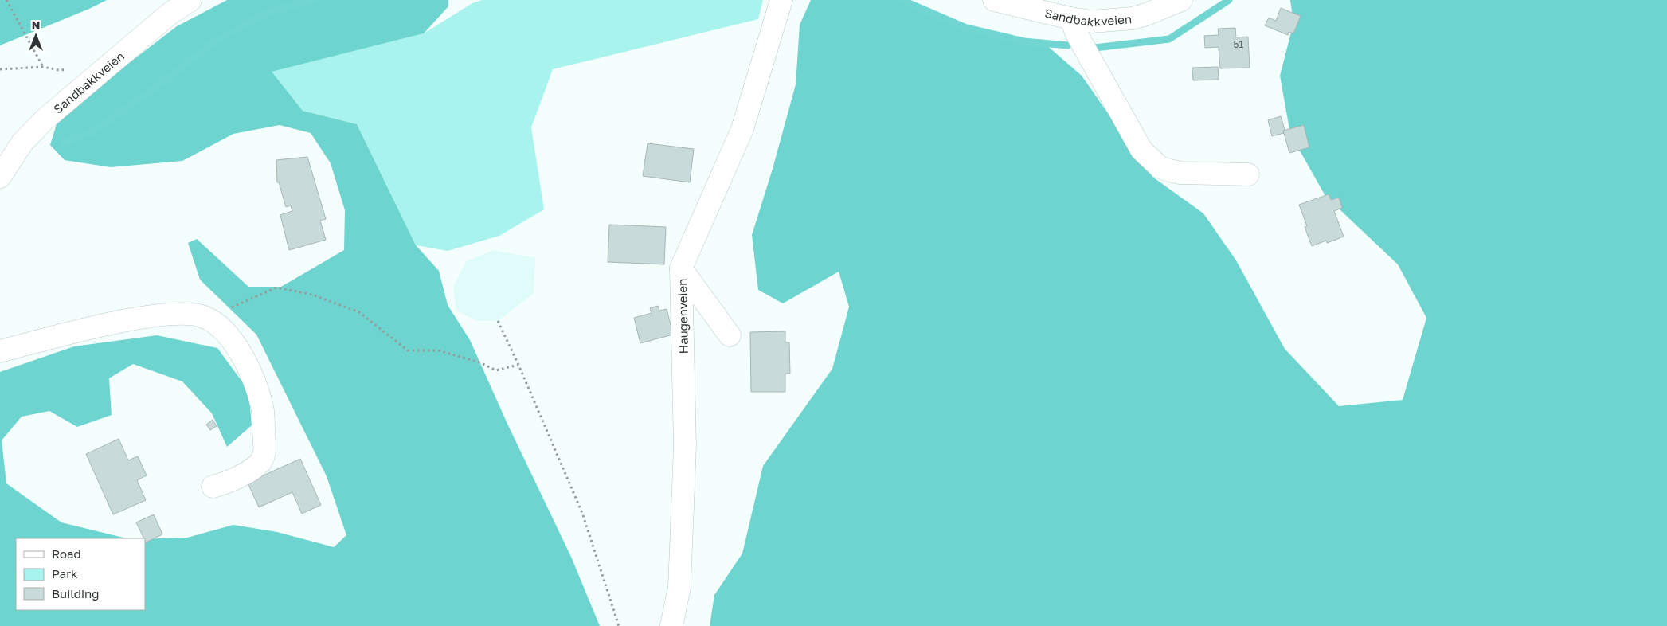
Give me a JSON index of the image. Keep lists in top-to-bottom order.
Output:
{
  "streets": {
    "street": ["Sandbakkveien", "Haugenveien"]
  },
  "house_numbers": ["51"],
  "legend": ["Road", "Park", "Building"],
  "north": "top"
}
